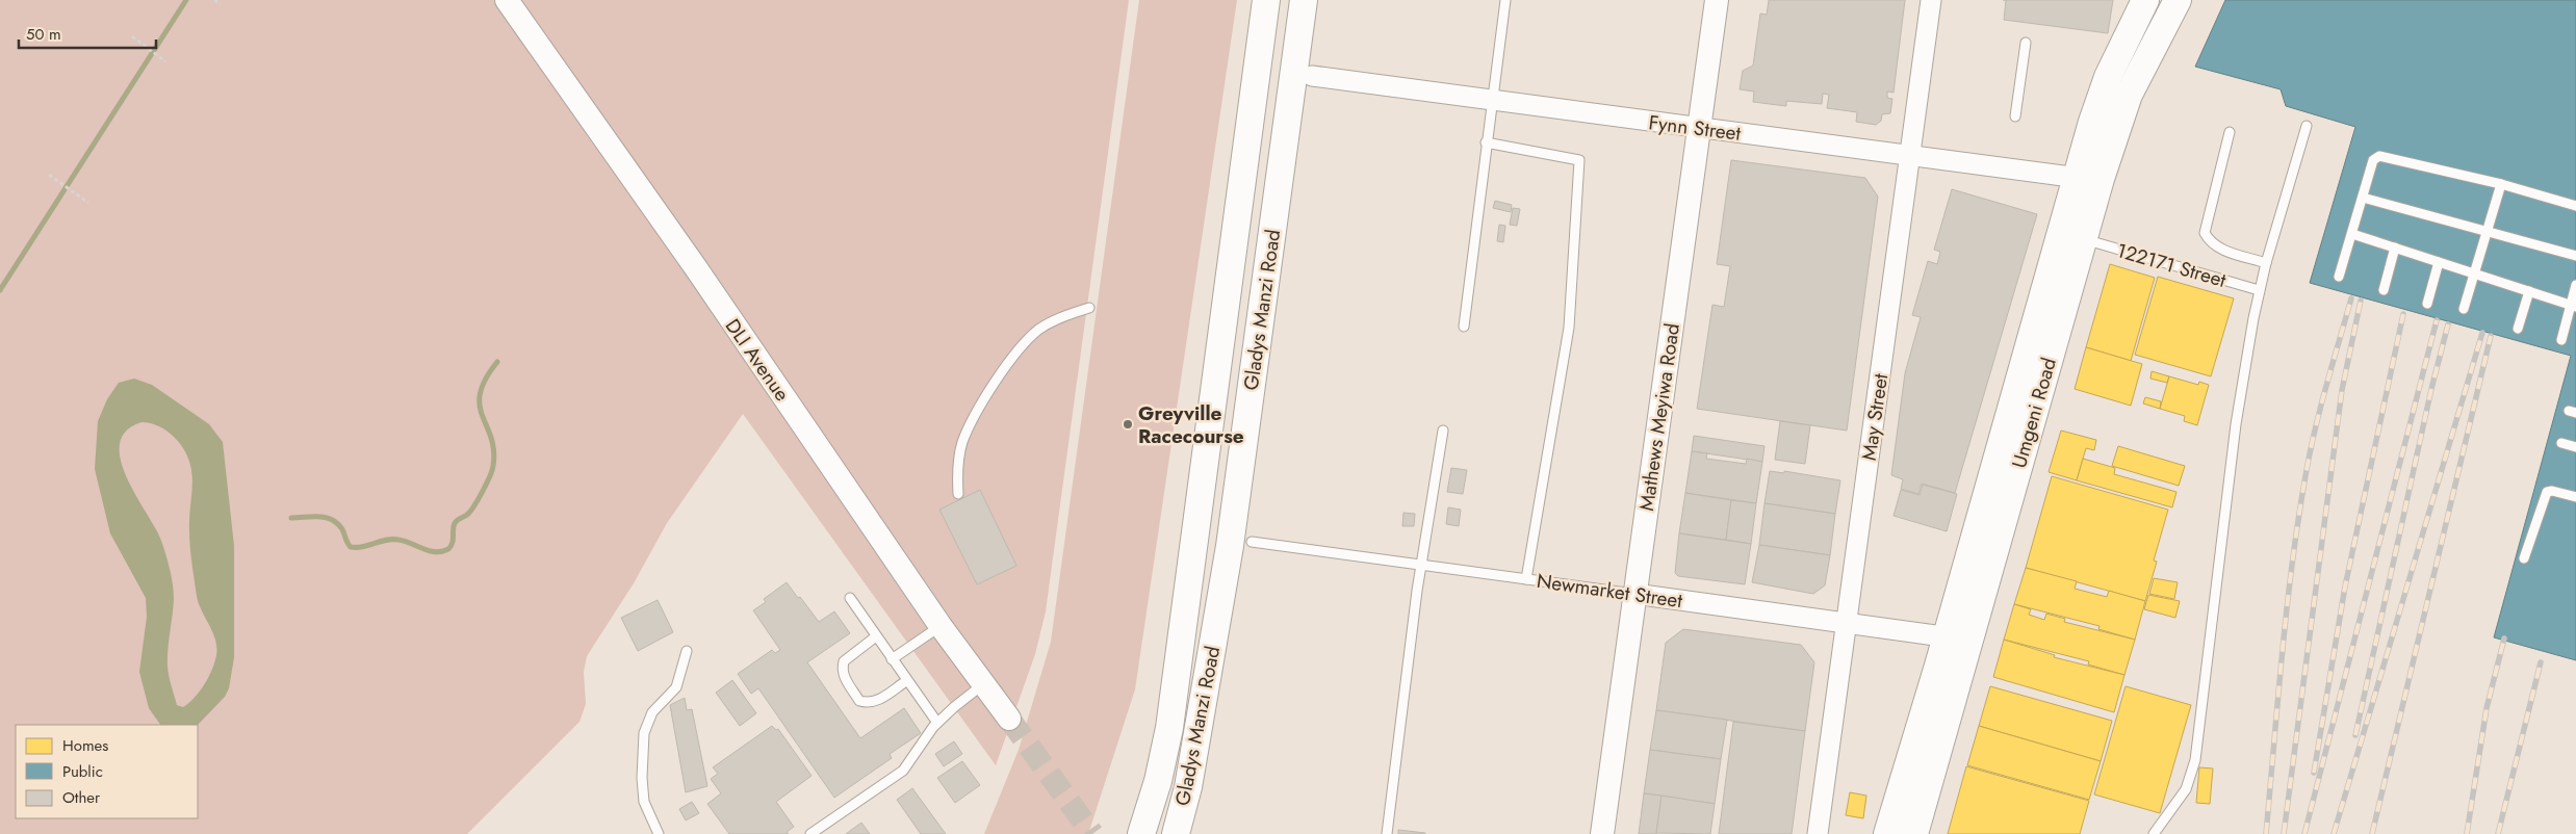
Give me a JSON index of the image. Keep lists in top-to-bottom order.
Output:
{
  "streets": {
    "main road": ["Gladys Manzi Road", "Umgeni Road"],
    "street": [
      "Fynn Street",
      "DLI Avenue",
      "Mathews Meyiwa Road",
      "May Street",
      "Newmarket Street"
    ],
    "lane": ["122171 Street"]
  },
  "crossings": [
    ["Fynn Street", "Gladys Manzi Road"],
    ["Fynn Street", "Umgeni Road"],
    ["Fynn Street", "Mathews Meyiwa Road"],
    ["Fynn Street", "May Street"],
    ["122171 Street", "Umgeni Road"],
    ["Gladys Manzi Road", "Newmarket Street"],
    ["Umgeni Road", "Newmarket Street"],
    ["Mathews Meyiwa Road", "Newmarket Street"],
    ["May Street", "Newmarket Street"]
  ],
  "places": ["Greyville Racecourse"],
  "legend": ["Homes", "Public", "Other"],
  "scale_bar": "50 m"
}
